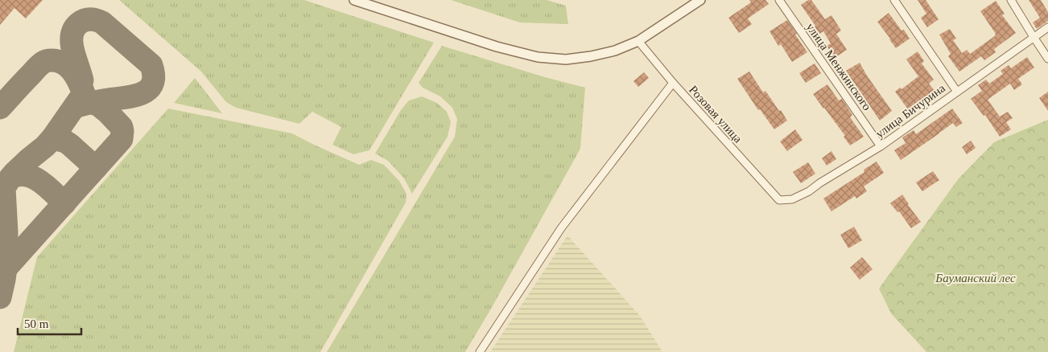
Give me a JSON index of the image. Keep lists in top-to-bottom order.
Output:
{
  "streets": {
    "street": ["улица Менжинского", "улица Бичурина", "Розовая улица"]
  },
  "crossings": [
    ["улица Менжинского", "улица Бичурина"],
    ["улица Бичурина", "Розовая улица"]
  ],
  "parks": ["Бауманский лес"],
  "scale_bar": "50 m"
}
